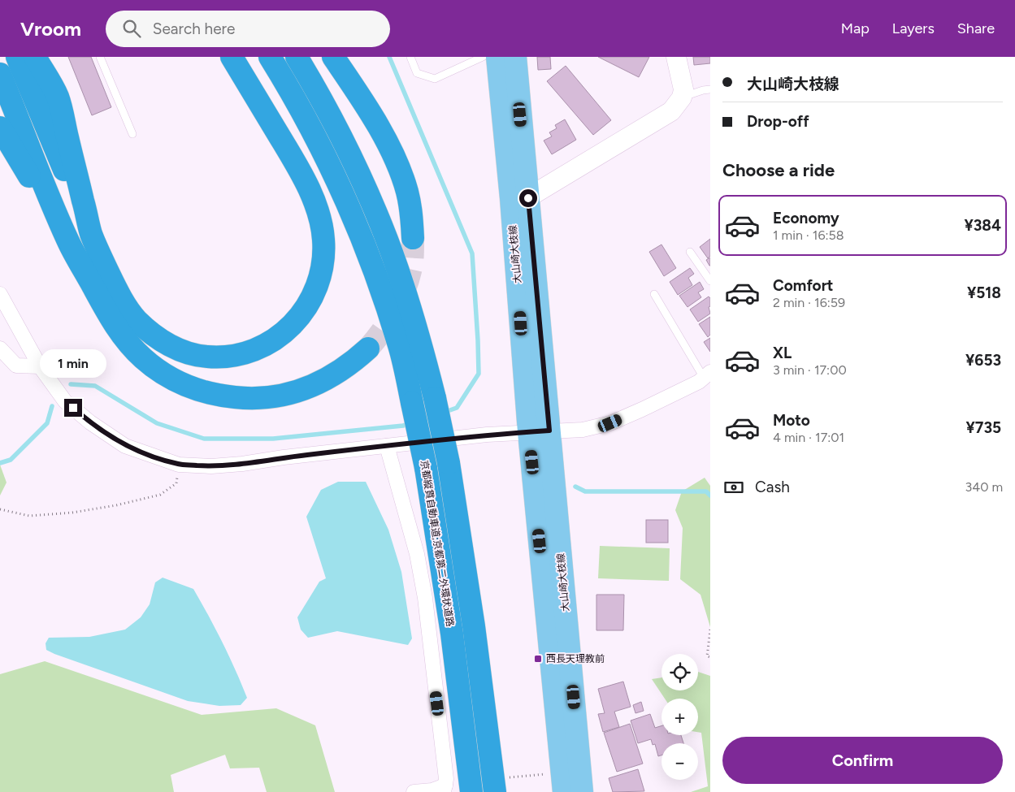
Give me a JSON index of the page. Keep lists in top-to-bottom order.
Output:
{
  "streets": {
    "highway": ["京都縦貫自動車道;京都第二外環状道路"],
    "main road": ["大山崎大枝線"]
  },
  "places": {
    "transit": ["西長天理教前"]
  },
  "page": {
    "header": "Vroom",
    "search": "Search here",
    "nav": ["Map", "Layers", "Share"],
    "banner": ["大山崎大枝線", "Drop-off"],
    "heading": "Choose a ride",
    "list": [
      {
        "name": "Economy",
        "note": "1 min · 16:58",
        "value": "¥384"
      },
      {
        "name": "Comfort",
        "note": "2 min · 16:59",
        "value": "¥518"
      },
      {
        "name": "XL",
        "note": "3 min · 17:00",
        "value": "¥653"
      },
      {
        "name": "Moto",
        "note": "4 min · 17:01",
        "value": "¥735"
      }
    ],
    "bubble": "1 min",
    "pay": ["Cash", "340 m"],
    "map_buttons": ["+", "−"],
    "buttons": "Confirm"
  }
}
